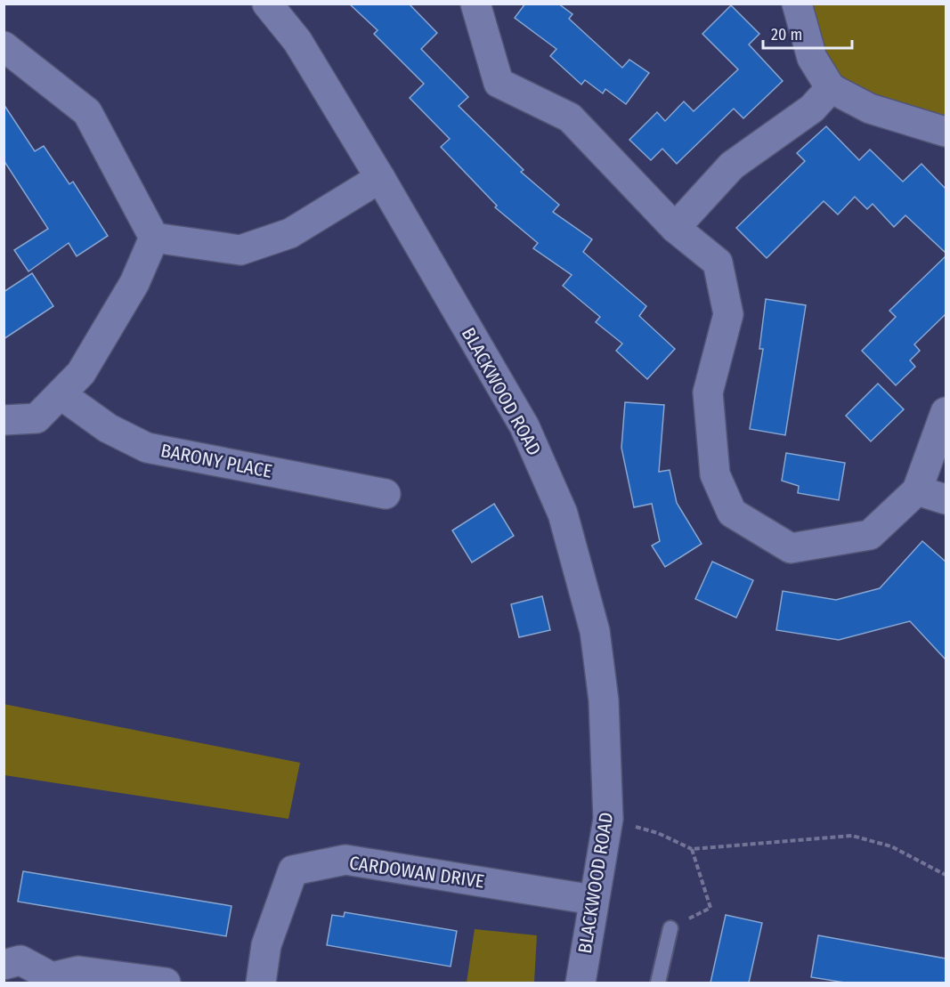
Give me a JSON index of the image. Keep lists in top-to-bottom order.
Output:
{
  "streets": {
    "street": ["BLACKWOOD ROAD", "BARONY PLACE", "CARDOWAN DRIVE"]
  },
  "crossings": [
    ["BLACKWOOD ROAD", "CARDOWAN DRIVE"]
  ],
  "scale_bar": "20 m"
}
